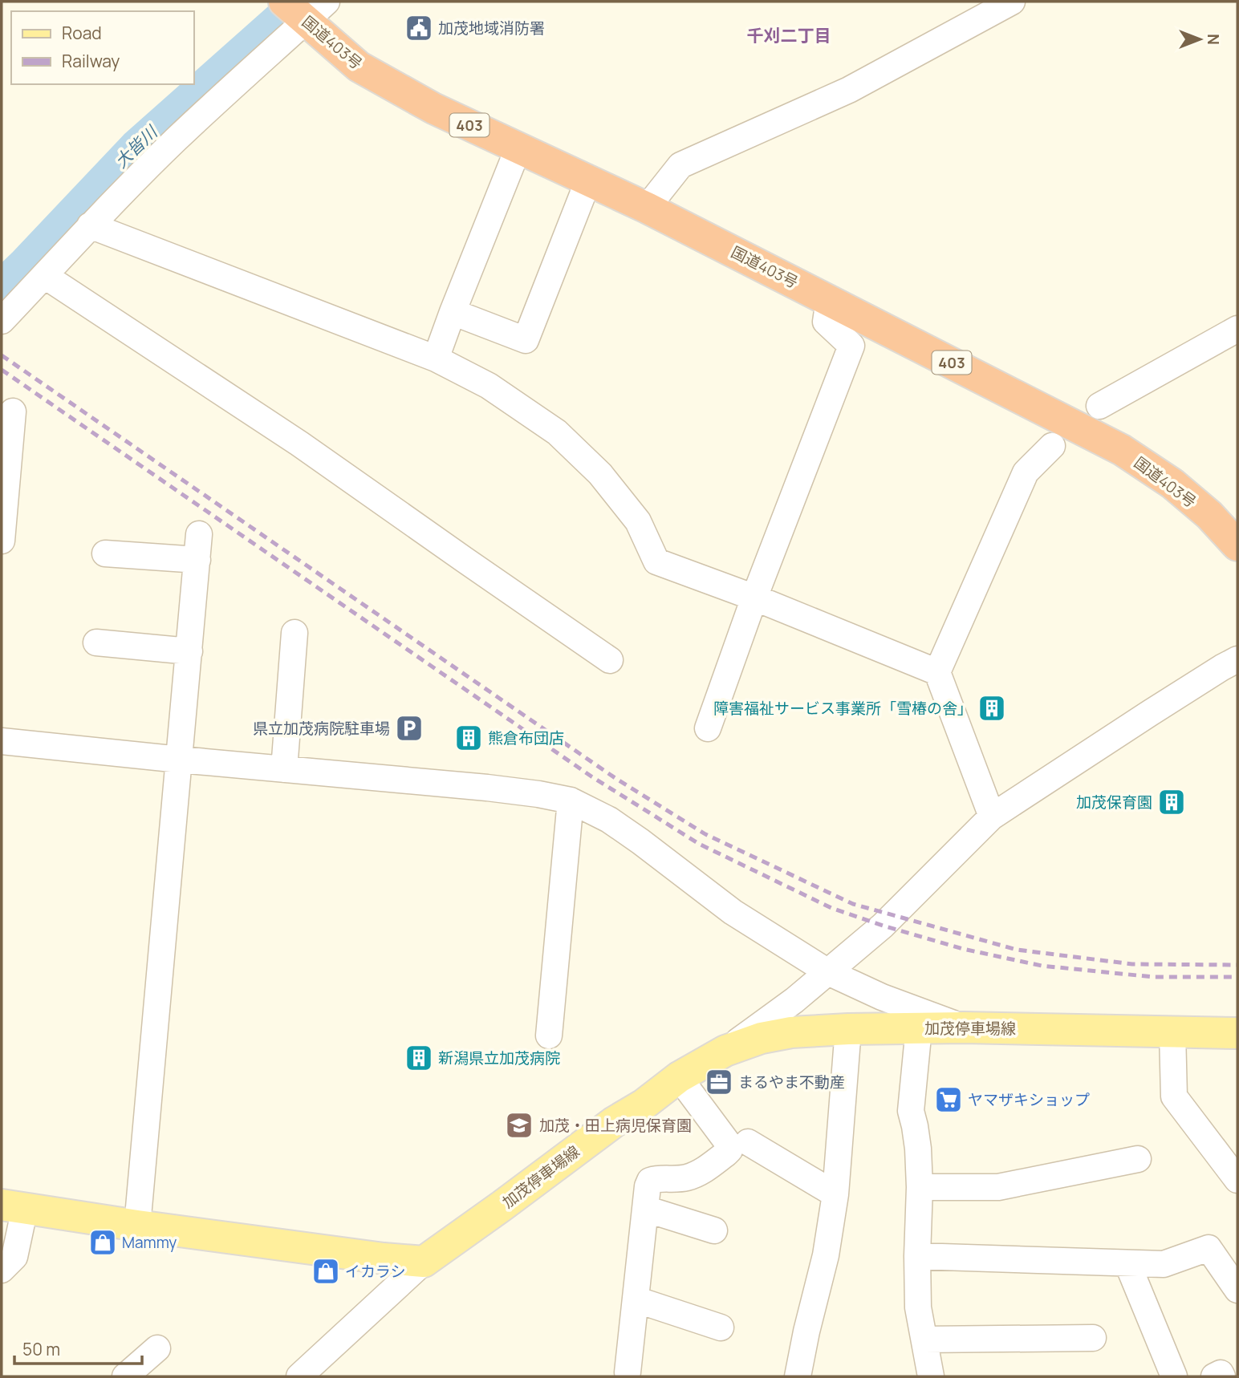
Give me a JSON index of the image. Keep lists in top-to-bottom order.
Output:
{
  "streets": {
    "highway": ["国道403号", "403"],
    "main road": ["加茂停車場線"]
  },
  "districts": ["千刈二丁目"],
  "water": ["大皆川"],
  "places": {
    "public building": ["加茂地域消防署"],
    "building": [
      "障害福祉サービス事業所「雪椿の舎」",
      "熊倉布団店",
      "加茂保育園",
      "新潟県立加茂病院"
    ],
    "parking": ["県立加茂病院駐車場"],
    "office": ["まるやま不動産"],
    "supermarket": ["ヤマザキショップ"],
    "school or university": ["加茂・田上病児保育園"],
    "shop": ["Mammy", "イカラシ"]
  },
  "legend": ["Road", "Railway"],
  "scale_bar": "50 m",
  "north": "right"
}
